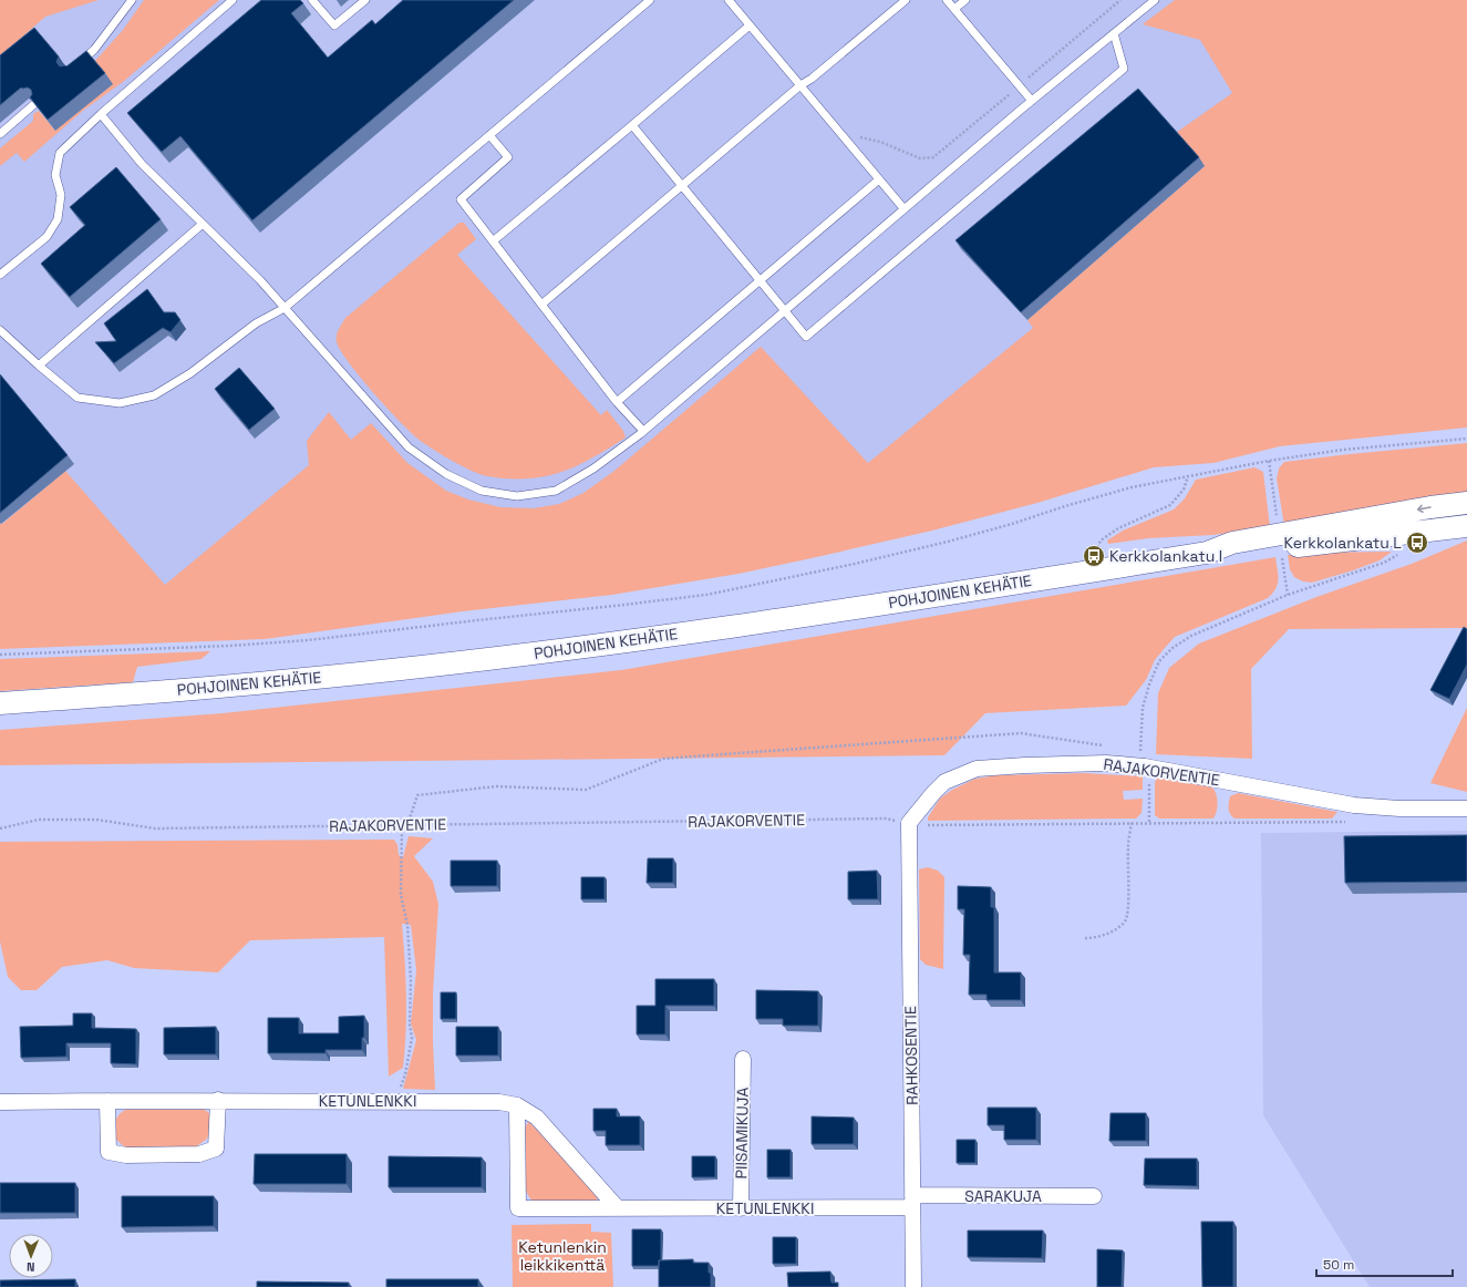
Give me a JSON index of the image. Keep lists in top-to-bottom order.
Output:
{
  "streets": {
    "main road": ["POHJOINEN KEHÄTIE"],
    "street": [
      "RAJAKORVENTIE",
      "RAHKOSENTIE",
      "KETUNLENKKI",
      "PIISAMIKUJA",
      "SARAKUJA"
    ]
  },
  "crossings": [
    ["RAJAKORVENTIE", "RAHKOSENTIE"],
    ["RAHKOSENTIE", "KETUNLENKKI"],
    ["RAHKOSENTIE", "SARAKUJA"],
    ["KETUNLENKKI", "PIISAMIKUJA"],
    ["KETUNLENKKI", "SARAKUJA"]
  ],
  "parks": ["Ketunlenkin leikkikenttä"],
  "places": {
    "bus stop": ["Kerkkolankatu L", "Kerkkolankatu I"]
  },
  "scale_bar": "50 m",
  "north": "bottom"
}
